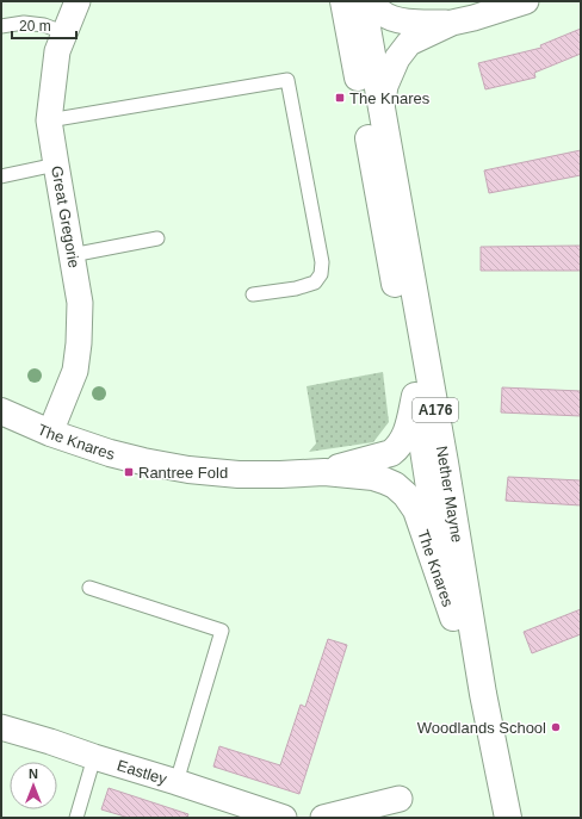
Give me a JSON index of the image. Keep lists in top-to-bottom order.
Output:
{
  "streets": {
    "main road": ["A176", "The Knares", "Nether Mayne"],
    "street": ["Great Gregorie", "Eastley"]
  },
  "crossings": [
    ["Great Gregorie", "The Knares"],
    ["The Knares", "Nether Mayne"]
  ],
  "places": {
    "transit": ["The Knares", "Rantree Fold"],
    "other": ["Woodlands School"]
  },
  "scale_bar": "20 m",
  "north": "top"
}
